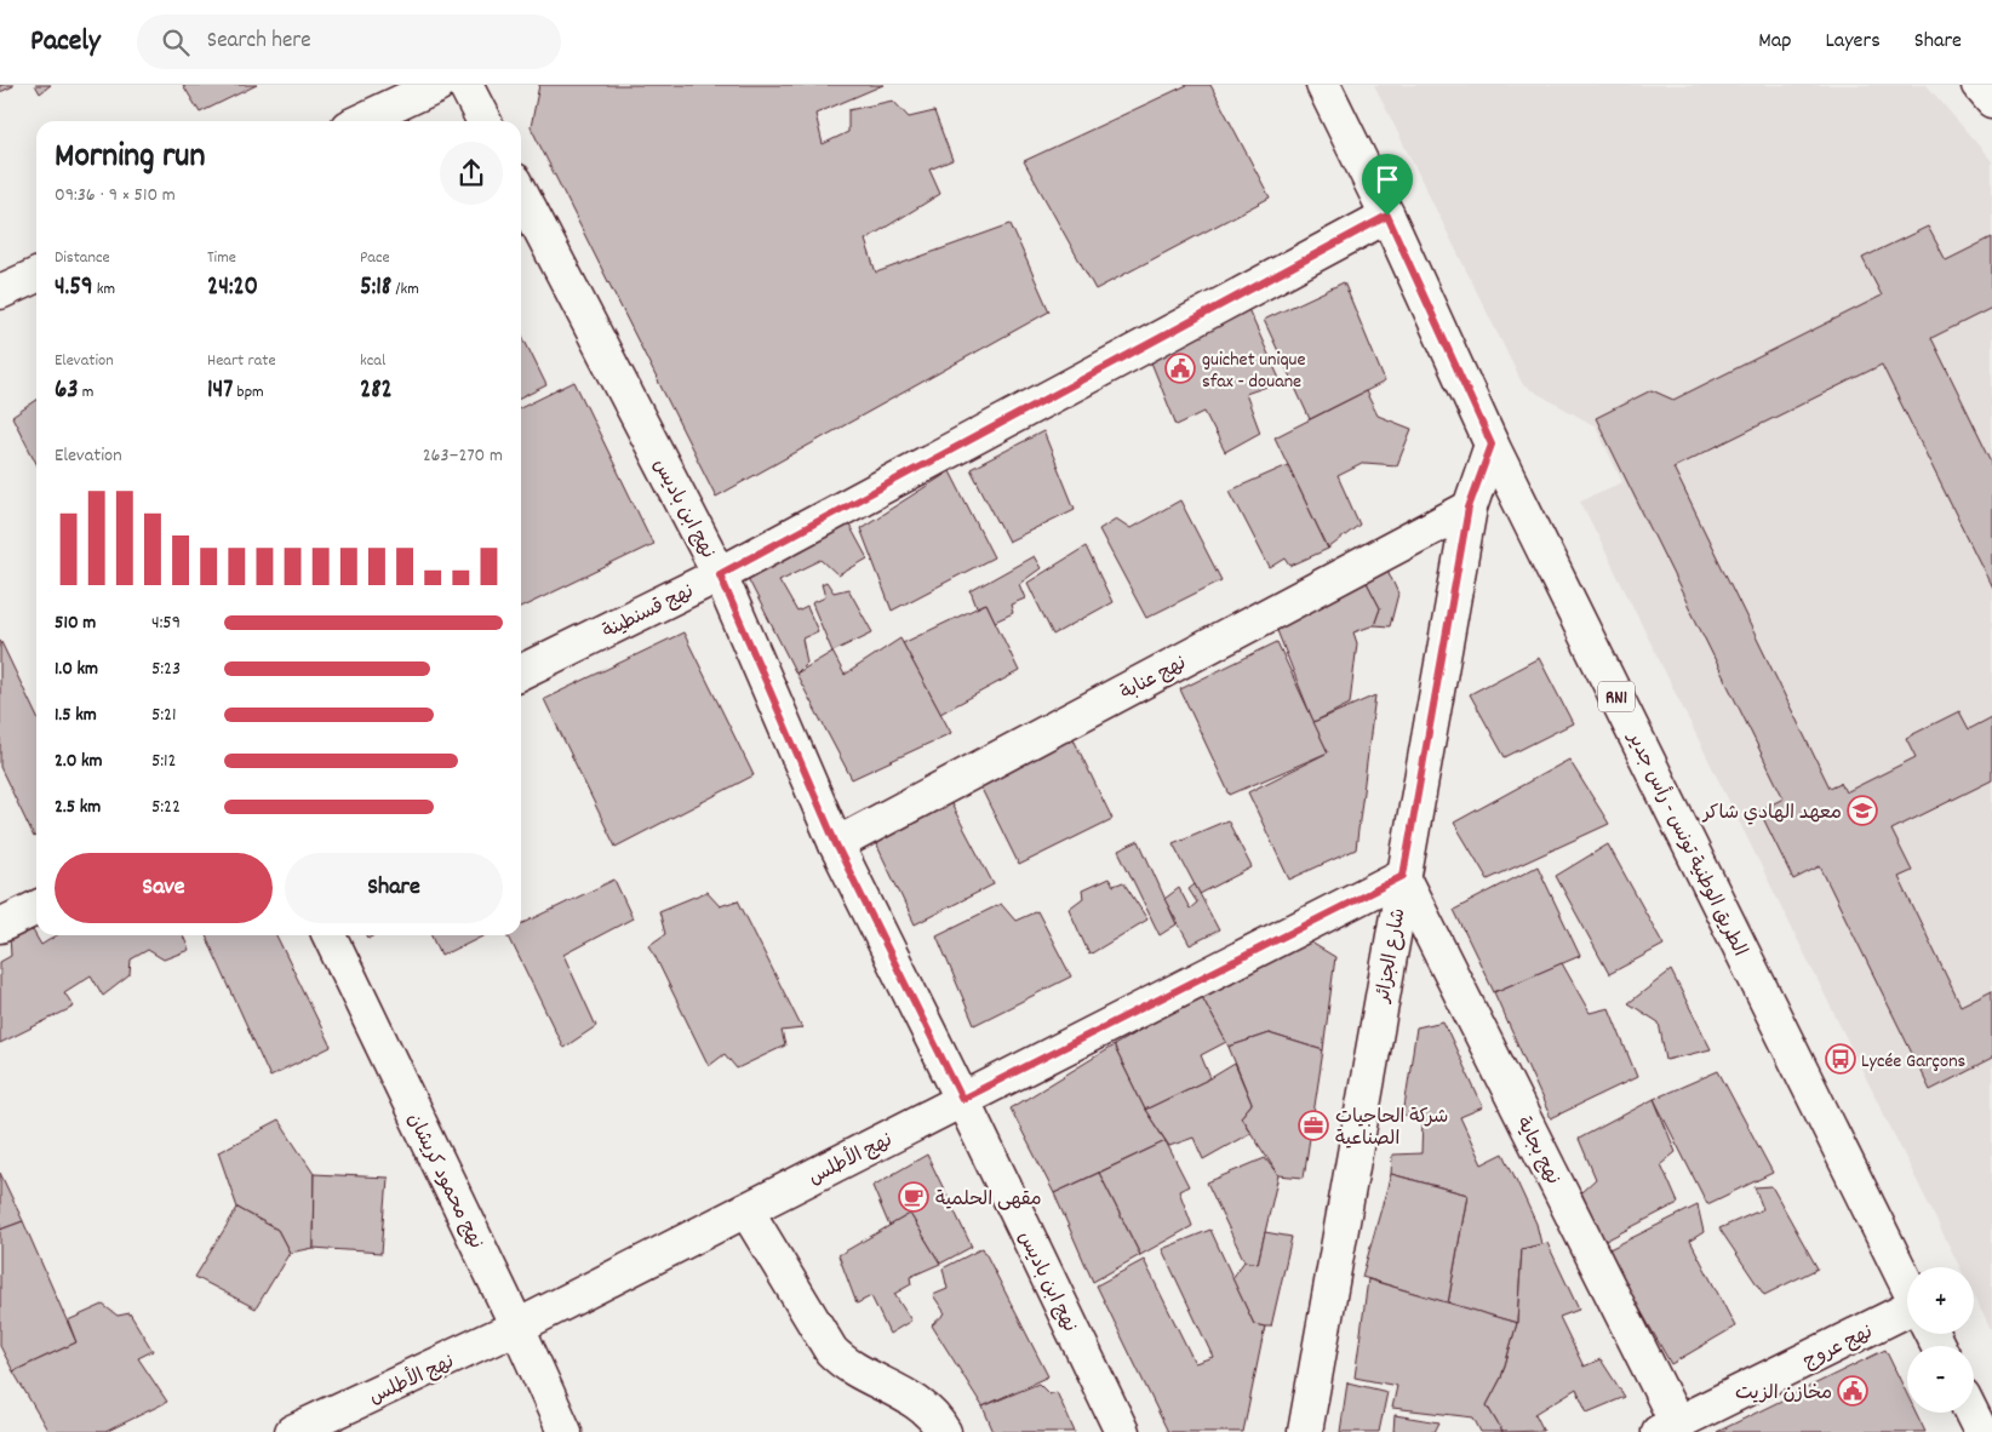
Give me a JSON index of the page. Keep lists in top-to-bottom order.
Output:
{
  "streets": {
    "street": [
      "نهج ابن باديس",
      "نهج قسنطينة",
      "نهج عنابة",
      "RN1",
      "الطريق الوطنية تونس - رأس جدير",
      "شارع الجزائر",
      "نهج بجاية",
      "نهج الأطلس",
      "نهج محمود كريشان",
      "نهج عروج"
    ]
  },
  "crossings": [
    ["نهج ابن باديس", "نهج قسنطينة"],
    ["نهج ابن باديس", "نهج عنابة"],
    ["نهج ابن باديس", "نهج الأطلس"],
    ["نهج قسنطينة", "الطريق الوطنية تونس - رأس جدير"],
    ["نهج عنابة", "شارع الجزائر"],
    ["الطريق الوطنية تونس - رأس جدير", "شارع الجزائر"],
    ["شارع الجزائر", "نهج بجاية"],
    ["شارع الجزائر", "نهج الأطلس"],
    ["نهج بجاية", "نهج الأطلس"],
    ["نهج بجاية", "نهج عروج"],
    ["نهج الأطلس", "نهج محمود كريشان"]
  ],
  "places": {
    "public building": ["guichet unique sfax - douane", "مخازن الزيت"],
    "school or university": ["معهد الهادي شاكر"],
    "bus stop": ["Lycée Garçons"],
    "office": ["شركة الحاجيات الصناعية"],
    "cafe": ["مقهى الحلمية"]
  },
  "page": {
    "header": "Pacely",
    "search": "Search here",
    "nav": ["Map", "Layers", "Share"],
    "heading": ["Morning run", "09:36 · 9 × 510 m"],
    "stats": [
      ["Distance", "4.59 km"],
      ["Time", "24:20"],
      ["Pace", "5:18 /km"],
      ["Elevation", "63 m"],
      ["Heart rate", "147 bpm"],
      ["kcal", "282"]
    ],
    "chart": ["Elevation", "263–270 m"],
    "list": [
      {
        "name": "510 m",
        "note": "4:59"
      },
      {
        "name": "1.0 km",
        "note": "5:23"
      },
      {
        "name": "1.5 km",
        "note": "5:21"
      },
      {
        "name": "2.0 km",
        "note": "5:12"
      },
      {
        "name": "2.5 km",
        "note": "5:22"
      }
    ],
    "buttons": ["Save", "Share"],
    "map_buttons": ["+", "−"]
  }
}
